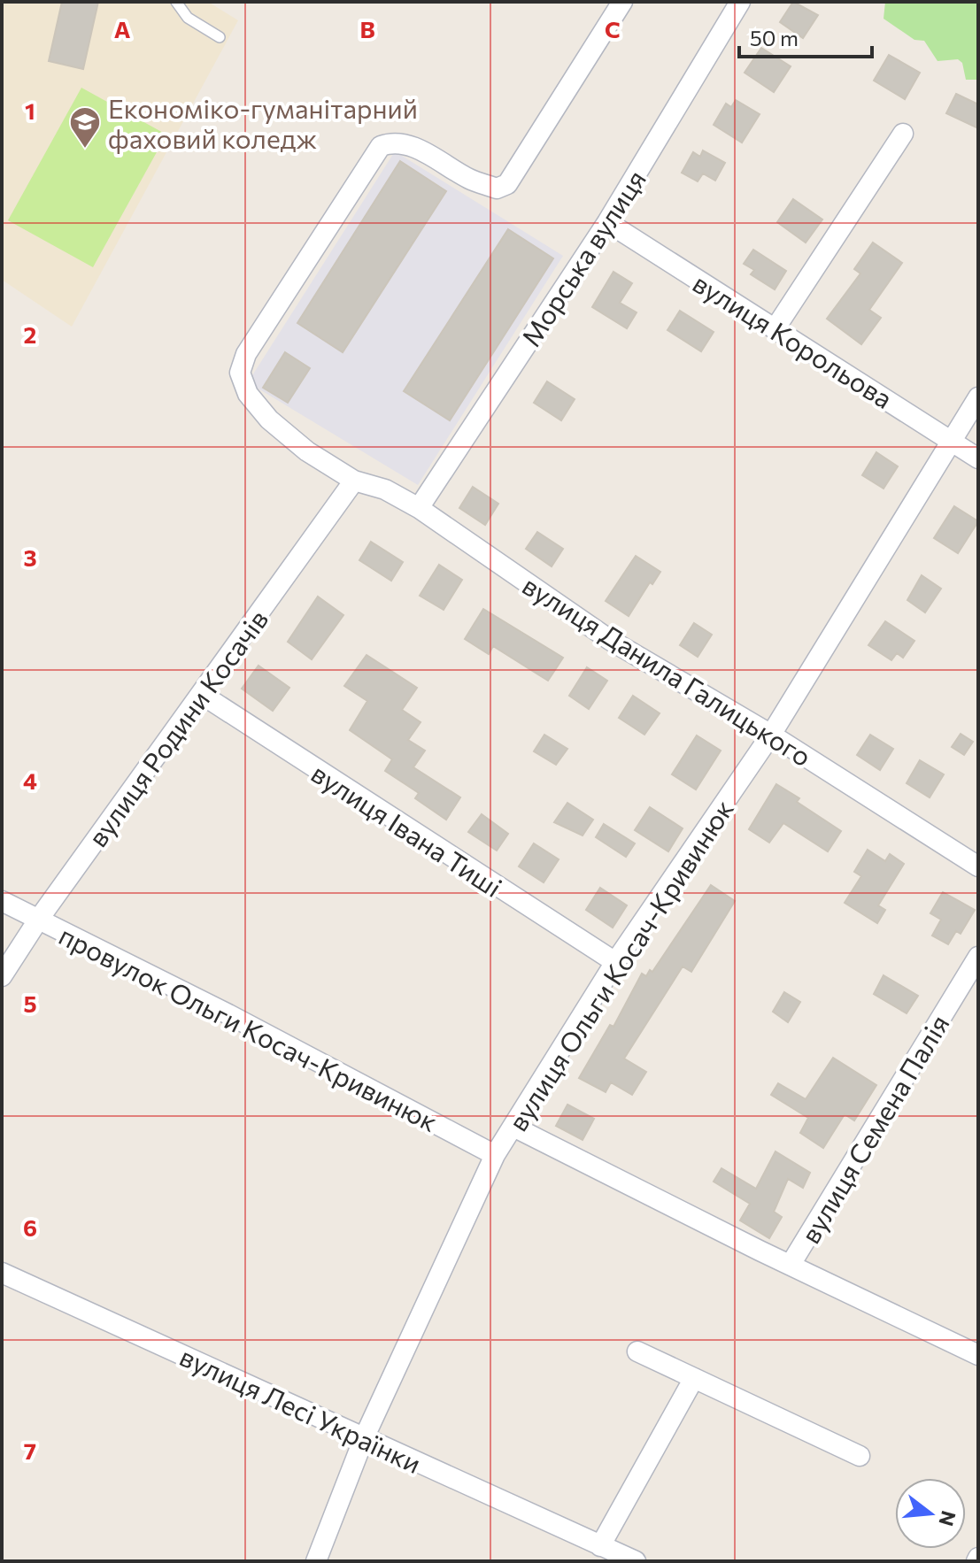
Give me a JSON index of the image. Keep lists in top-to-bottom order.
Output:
{
  "streets": {
    "street": [
      "Морська вулиця",
      "вулиця Корольова",
      "вулиця Данила Галицького",
      "вулиця Родини Косачів",
      "вулиця Івана Тиші",
      "вулиця Ольги Косач-Кривинюк",
      "провулок Ольги Косач-Кривинюк",
      "вулиця Семена Палія",
      "вулиця Лесі Українки"
    ]
  },
  "crossings": [
    ["Морська вулиця", "вулиця Корольова"],
    ["Морська вулиця", "вулиця Данила Галицького"],
    ["вулиця Корольова", "вулиця Ольги Косач-Кривинюк"],
    ["вулиця Данила Галицького", "вулиця Родини Косачів"],
    ["вулиця Данила Галицького", "вулиця Ольги Косач-Кривинюк"],
    ["вулиця Родини Косачів", "вулиця Івана Тиші"],
    ["вулиця Родини Косачів", "провулок Ольги Косач-Кривинюк"],
    ["вулиця Івана Тиші", "вулиця Ольги Косач-Кривинюк"],
    ["вулиця Ольги Косач-Кривинюк", "провулок Ольги Косач-Кривинюк"],
    ["вулиця Ольги Косач-Кривинюк", "вулиця Лесі Українки"]
  ],
  "places": {
    "school or university": ["Економіко-гуманітарний фаховий коледж"]
  },
  "scale_bar": "50 m",
  "north": "right",
  "grid": {
    "columns": ["A", "B", "C"],
    "rows": [
      "1",
      "2",
      "3",
      "4",
      "5",
      "6",
      "7"
    ]
  }
}
